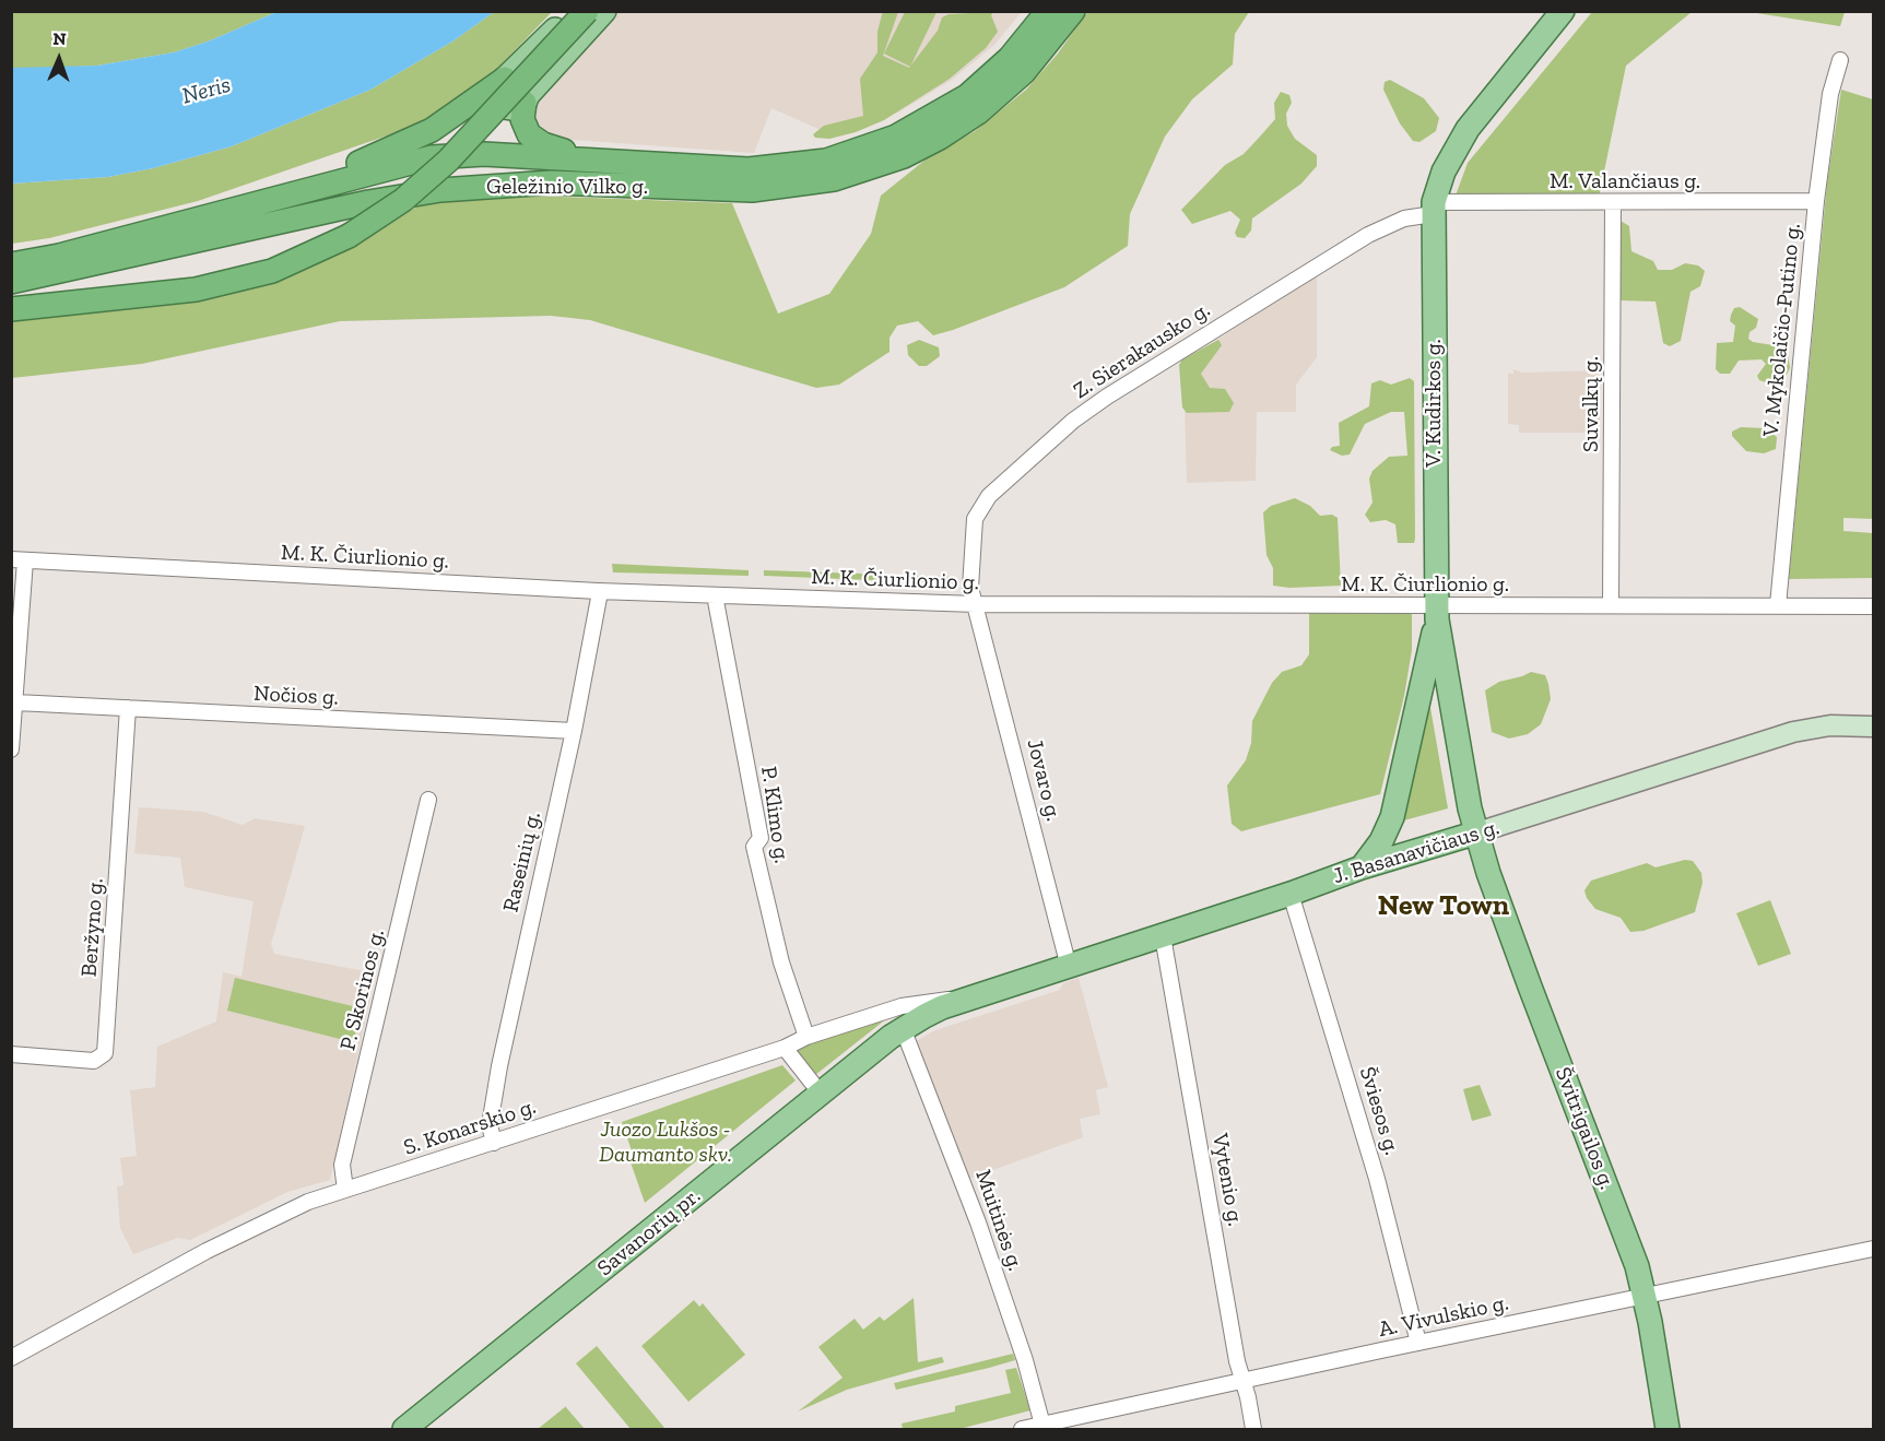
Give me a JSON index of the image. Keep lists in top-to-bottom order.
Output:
{
  "streets": {
    "highway": ["Geležinio Vilko g."],
    "main road": [
      "V. Kudirkos g.",
      "J. Basanavičiaus g.",
      "Švitrigailos g.",
      "Savanorių pr."
    ],
    "street": [
      "M. Valančiaus g.",
      "V. Mykolaičio-Putino g.",
      "Z. Sierakausko g.",
      "Suvalkų g.",
      "M. K. Čiurlionio g.",
      "Nočios g.",
      "Jovaro g.",
      "P. Klimo g.",
      "Raseinių g.",
      "Beržyno g.",
      "P. Skorinos g.",
      "Šviesos g.",
      "S. Konarskio g.",
      "Vytenio g.",
      "Muitinės g.",
      "A. Vivulskio g."
    ]
  },
  "crossings": [
    ["M. Valančiaus g.", "V. Mykolaičio-Putino g."],
    ["M. Valančiaus g.", "Z. Sierakausko g."],
    ["M. Valančiaus g.", "V. Kudirkos g."],
    ["M. Valančiaus g.", "Suvalkų g."],
    ["V. Mykolaičio-Putino g.", "M. K. Čiurlionio g."],
    ["Z. Sierakausko g.", "V. Kudirkos g."],
    ["Z. Sierakausko g.", "M. K. Čiurlionio g."],
    ["Z. Sierakausko g.", "Jovaro g."],
    ["V. Kudirkos g.", "M. K. Čiurlionio g."],
    ["V. Kudirkos g.", "J. Basanavičiaus g."],
    ["V. Kudirkos g.", "Švitrigailos g."],
    ["Suvalkų g.", "M. K. Čiurlionio g."],
    ["M. K. Čiurlionio g.", "Jovaro g."],
    ["M. K. Čiurlionio g.", "P. Klimo g."],
    ["M. K. Čiurlionio g.", "Raseinių g."],
    ["Nočios g.", "Raseinių g."],
    ["Nočios g.", "Beržyno g."],
    ["Jovaro g.", "J. Basanavičiaus g."],
    ["P. Klimo g.", "S. Konarskio g."],
    ["J. Basanavičiaus g.", "Šviesos g."],
    ["J. Basanavičiaus g.", "S. Konarskio g."],
    ["J. Basanavičiaus g.", "Švitrigailos g."],
    ["J. Basanavičiaus g.", "Vytenio g."],
    ["J. Basanavičiaus g.", "Savanorių pr."],
    ["Raseinių g.", "S. Konarskio g."],
    ["P. Skorinos g.", "S. Konarskio g."],
    ["Šviesos g.", "A. Vivulskio g."],
    ["S. Konarskio g.", "Savanorių pr."],
    ["Švitrigailos g.", "A. Vivulskio g."],
    ["Vytenio g.", "A. Vivulskio g."],
    ["Muitinės g.", "Savanorių pr."],
    ["Muitinės g.", "A. Vivulskio g."]
  ],
  "districts": ["New Town"],
  "water": ["Neris"],
  "parks": ["Juozo Lukšos - Daumanto skv."],
  "north": "top"
}
